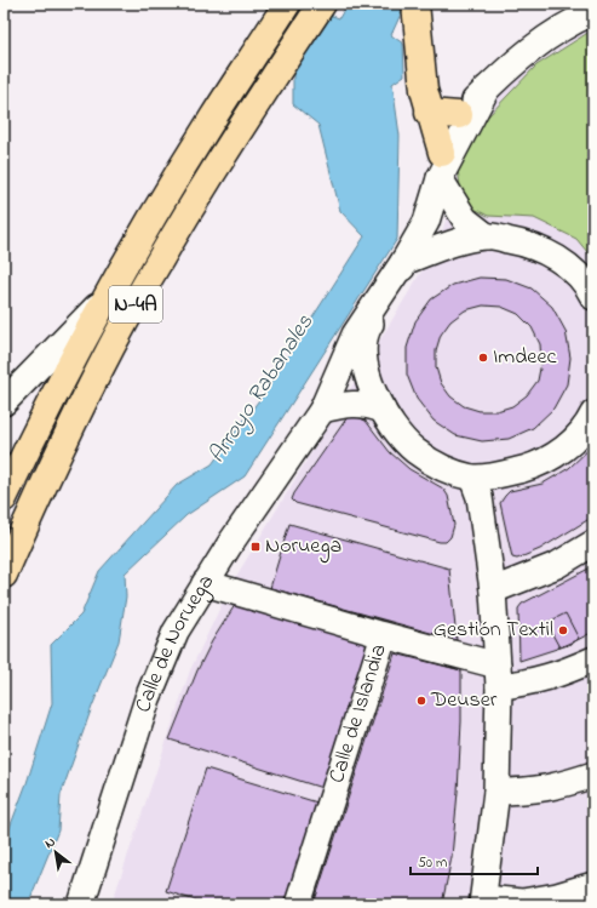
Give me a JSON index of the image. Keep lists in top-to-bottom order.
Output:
{
  "streets": {
    "main road": ["N-4A"],
    "street": ["Calle de Noruega", "Calle de Islandia"]
  },
  "water": ["Arroyo Rabanales"],
  "places": {
    "other": ["Imdeec", "Gestión Textil", "Deuser"],
    "transit": ["Noruega"]
  },
  "scale_bar": "50 m",
  "north": "top left"
}
